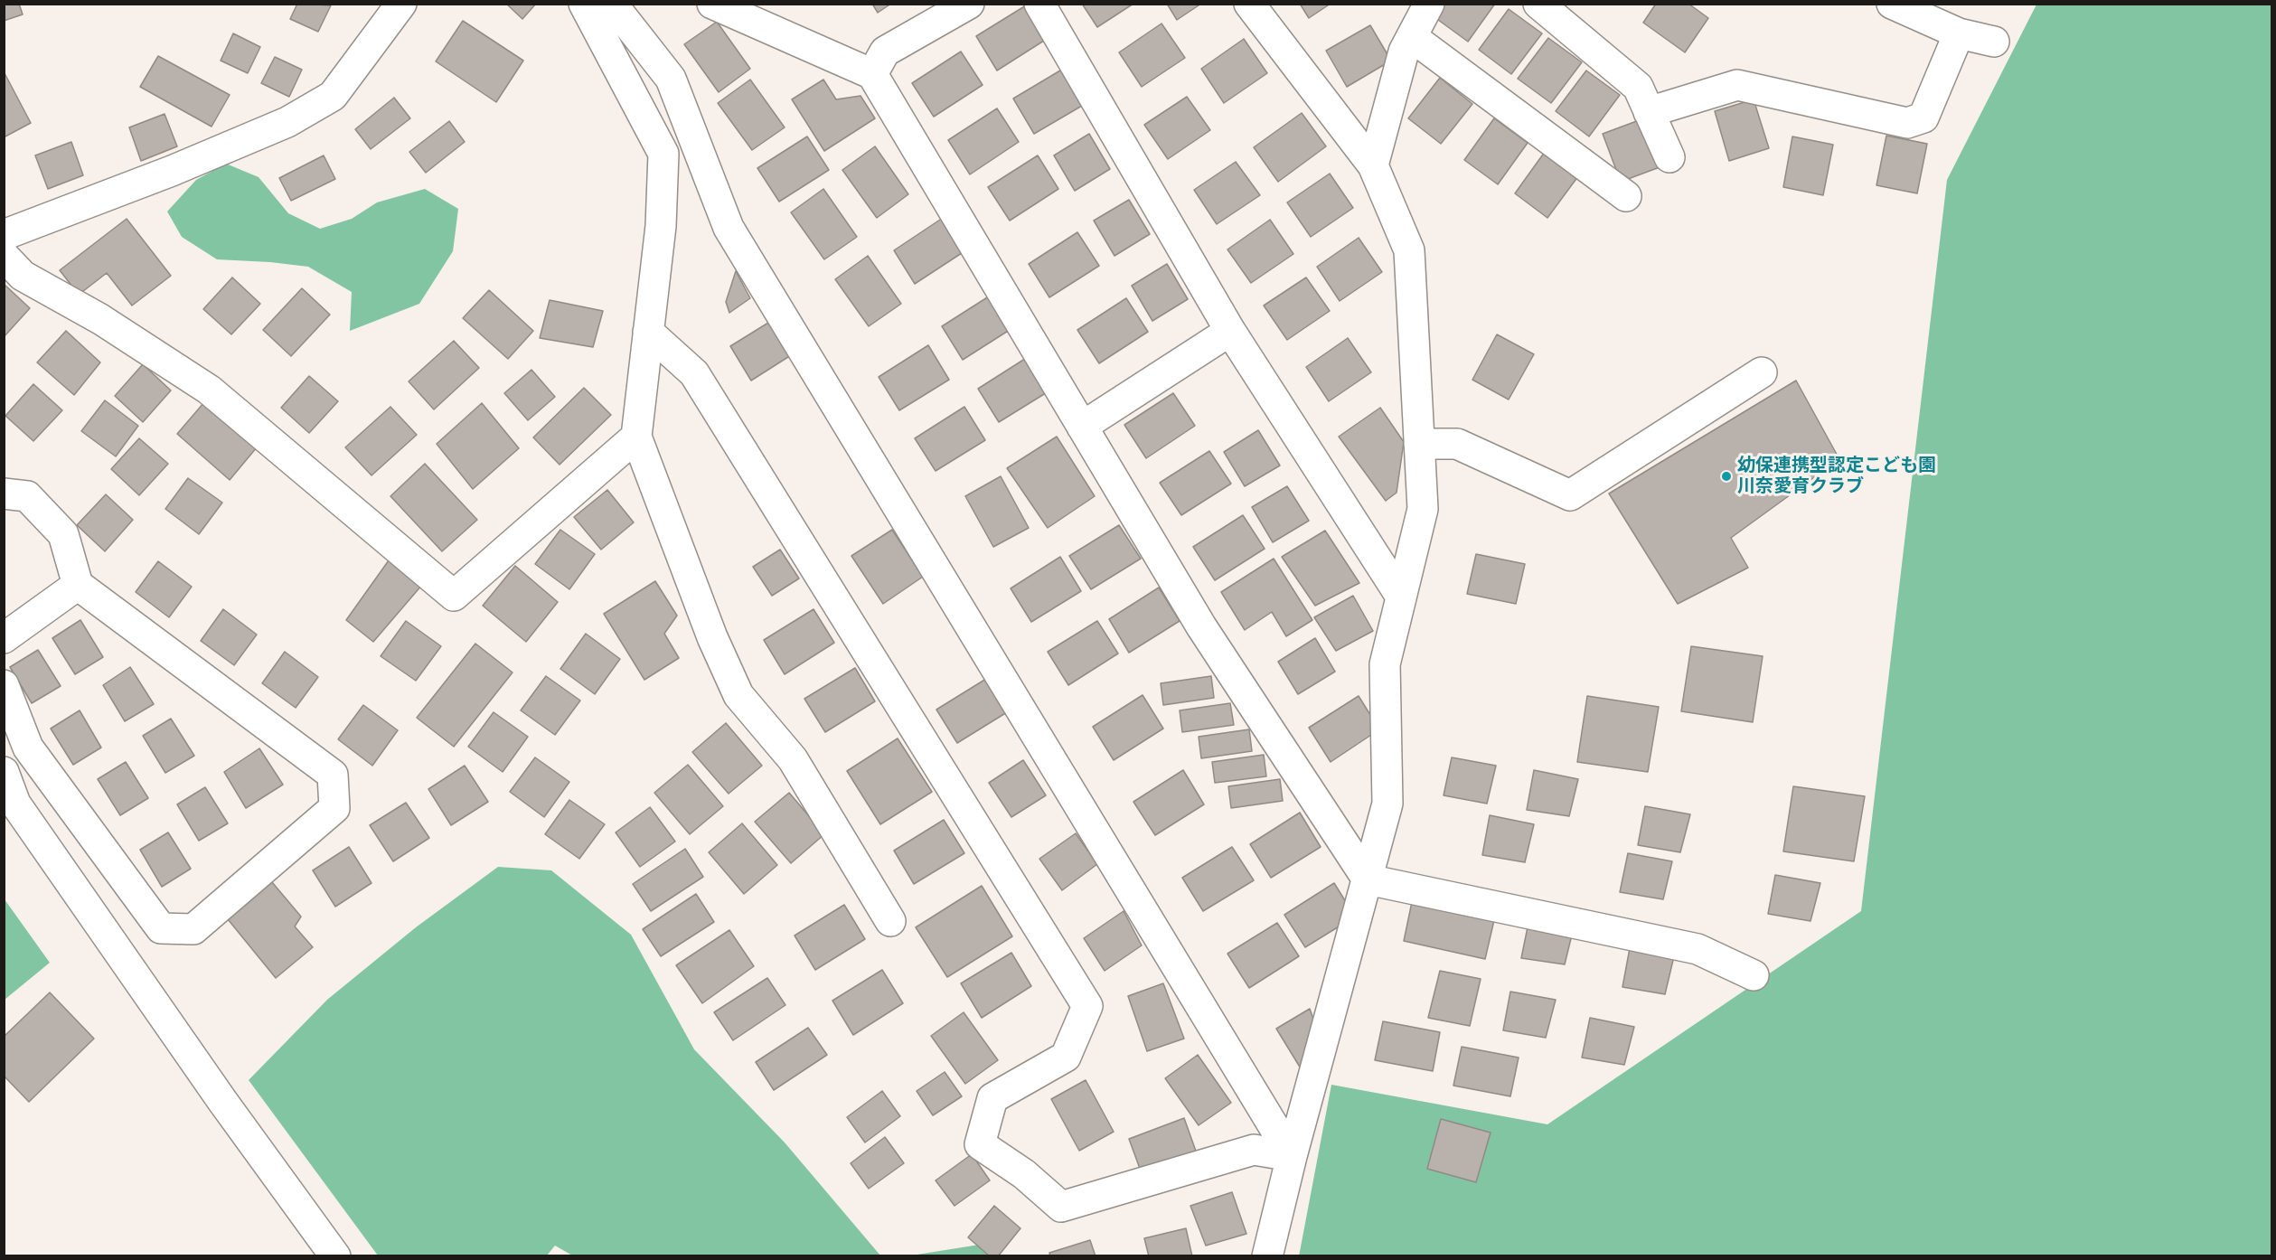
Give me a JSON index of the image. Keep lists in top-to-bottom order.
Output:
{
  "places": ["幼保連携型認定こども園 川奈愛育クラブ"]
}
